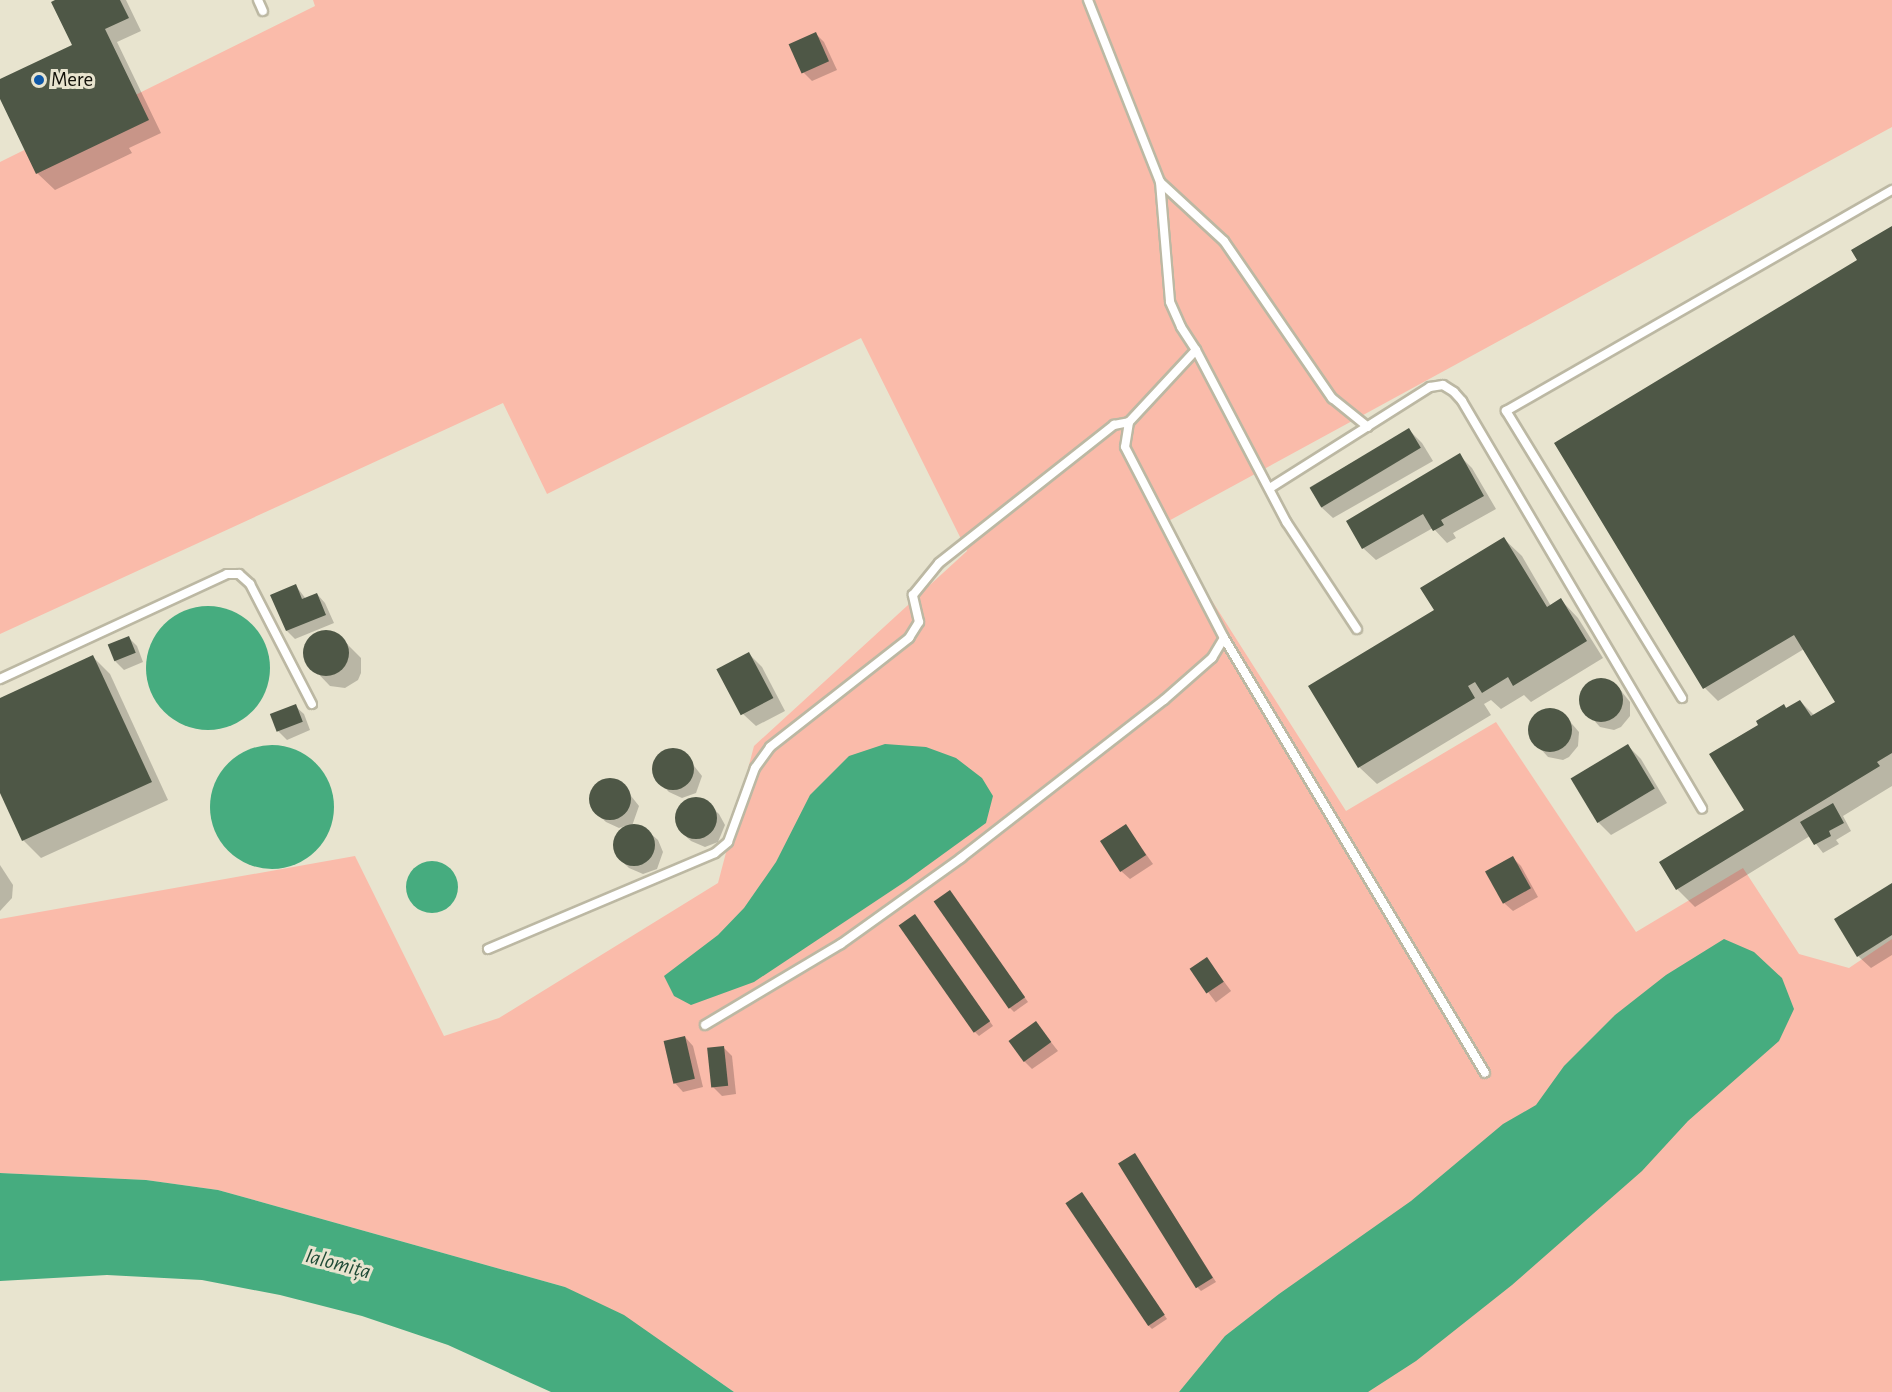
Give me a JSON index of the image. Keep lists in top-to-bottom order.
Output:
{
  "water": ["Ialomița"],
  "places": ["Mere"]
}
